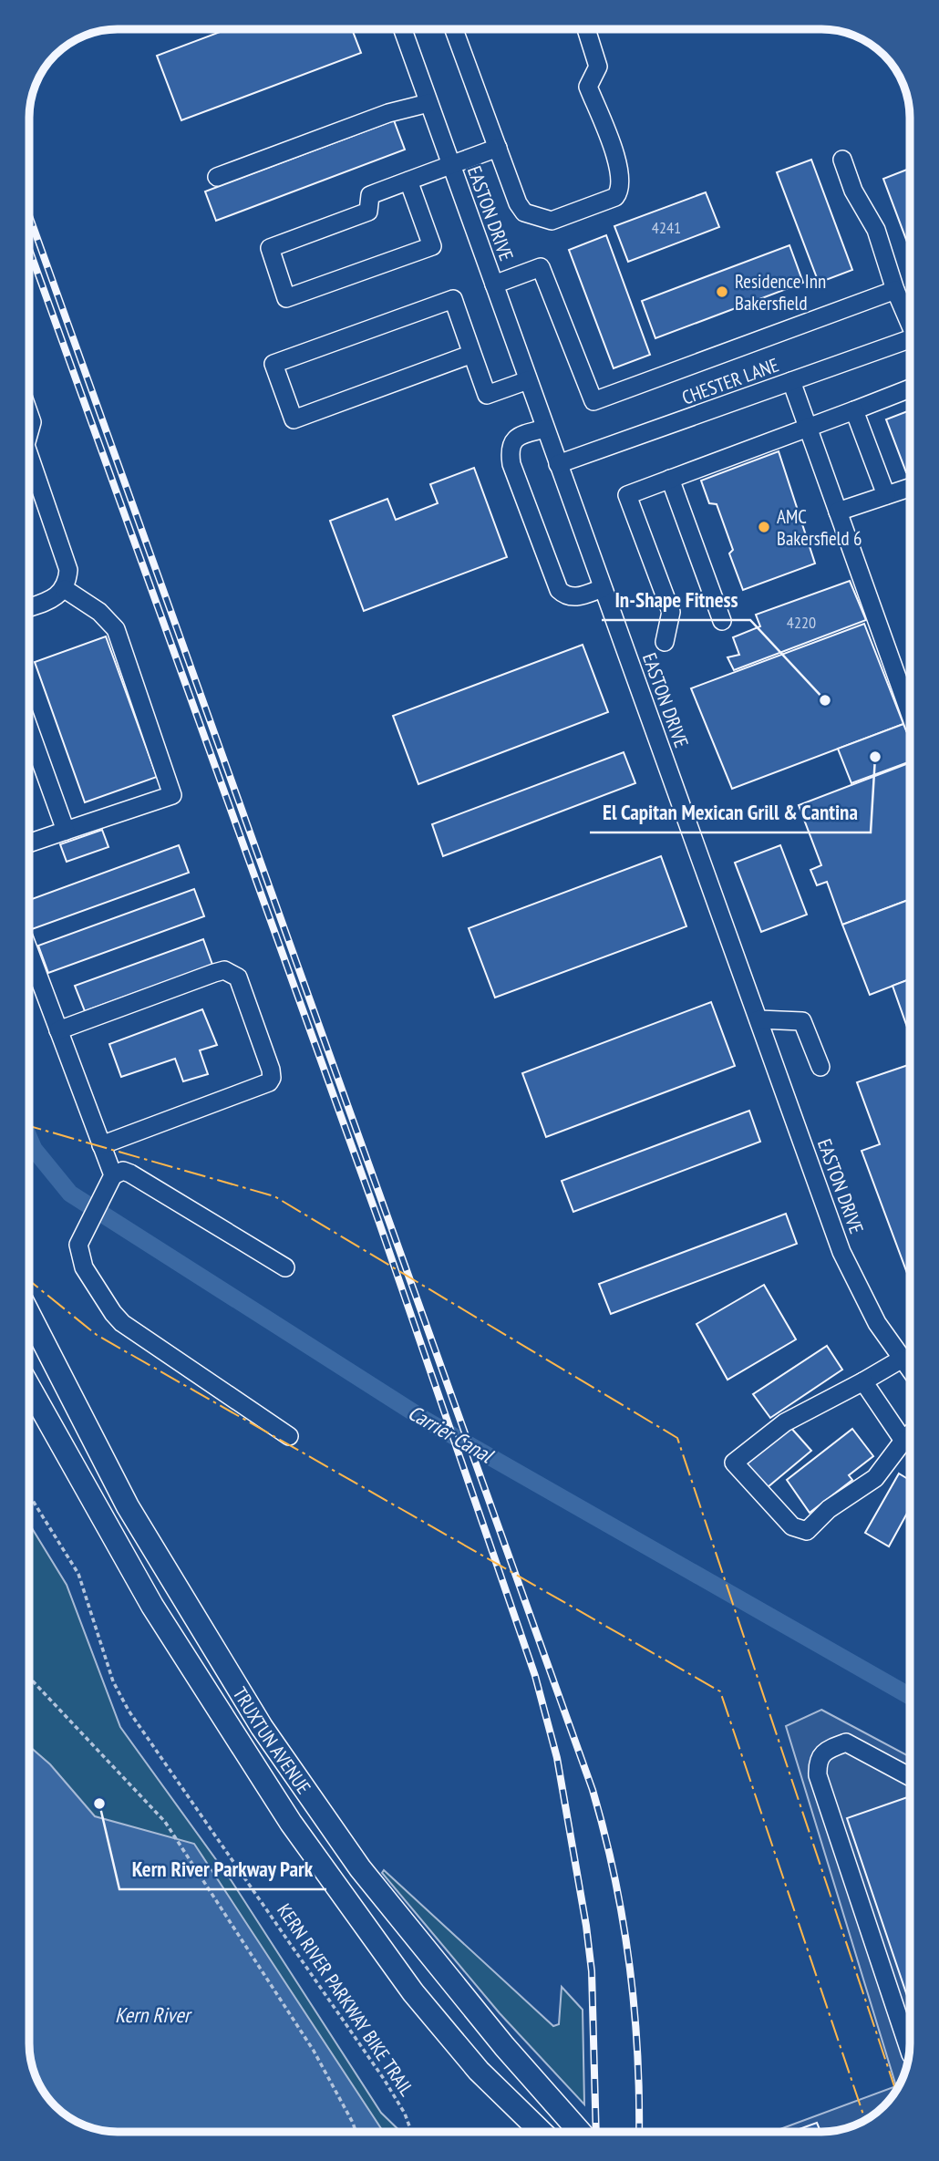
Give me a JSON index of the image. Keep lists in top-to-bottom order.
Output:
{
  "streets": {
    "main road": ["TRUXTUN AVENUE"],
    "street": ["EASTON DRIVE", "CHESTER LANE"],
    "path": ["KERN RIVER PARKWAY BIKE TRAIL"]
  },
  "crossings": [
    ["EASTON DRIVE", "CHESTER LANE"]
  ],
  "water": ["Carrier Canal", "Kern River"],
  "places": [
    "Residence Inn Bakersfield",
    "AMC Bakersfield 6",
    "In-Shape Fitness",
    "El Capitan Mexican Grill & Cantina",
    "Kern River Parkway Park"
  ],
  "house_numbers": ["4241", "4220"]
}
